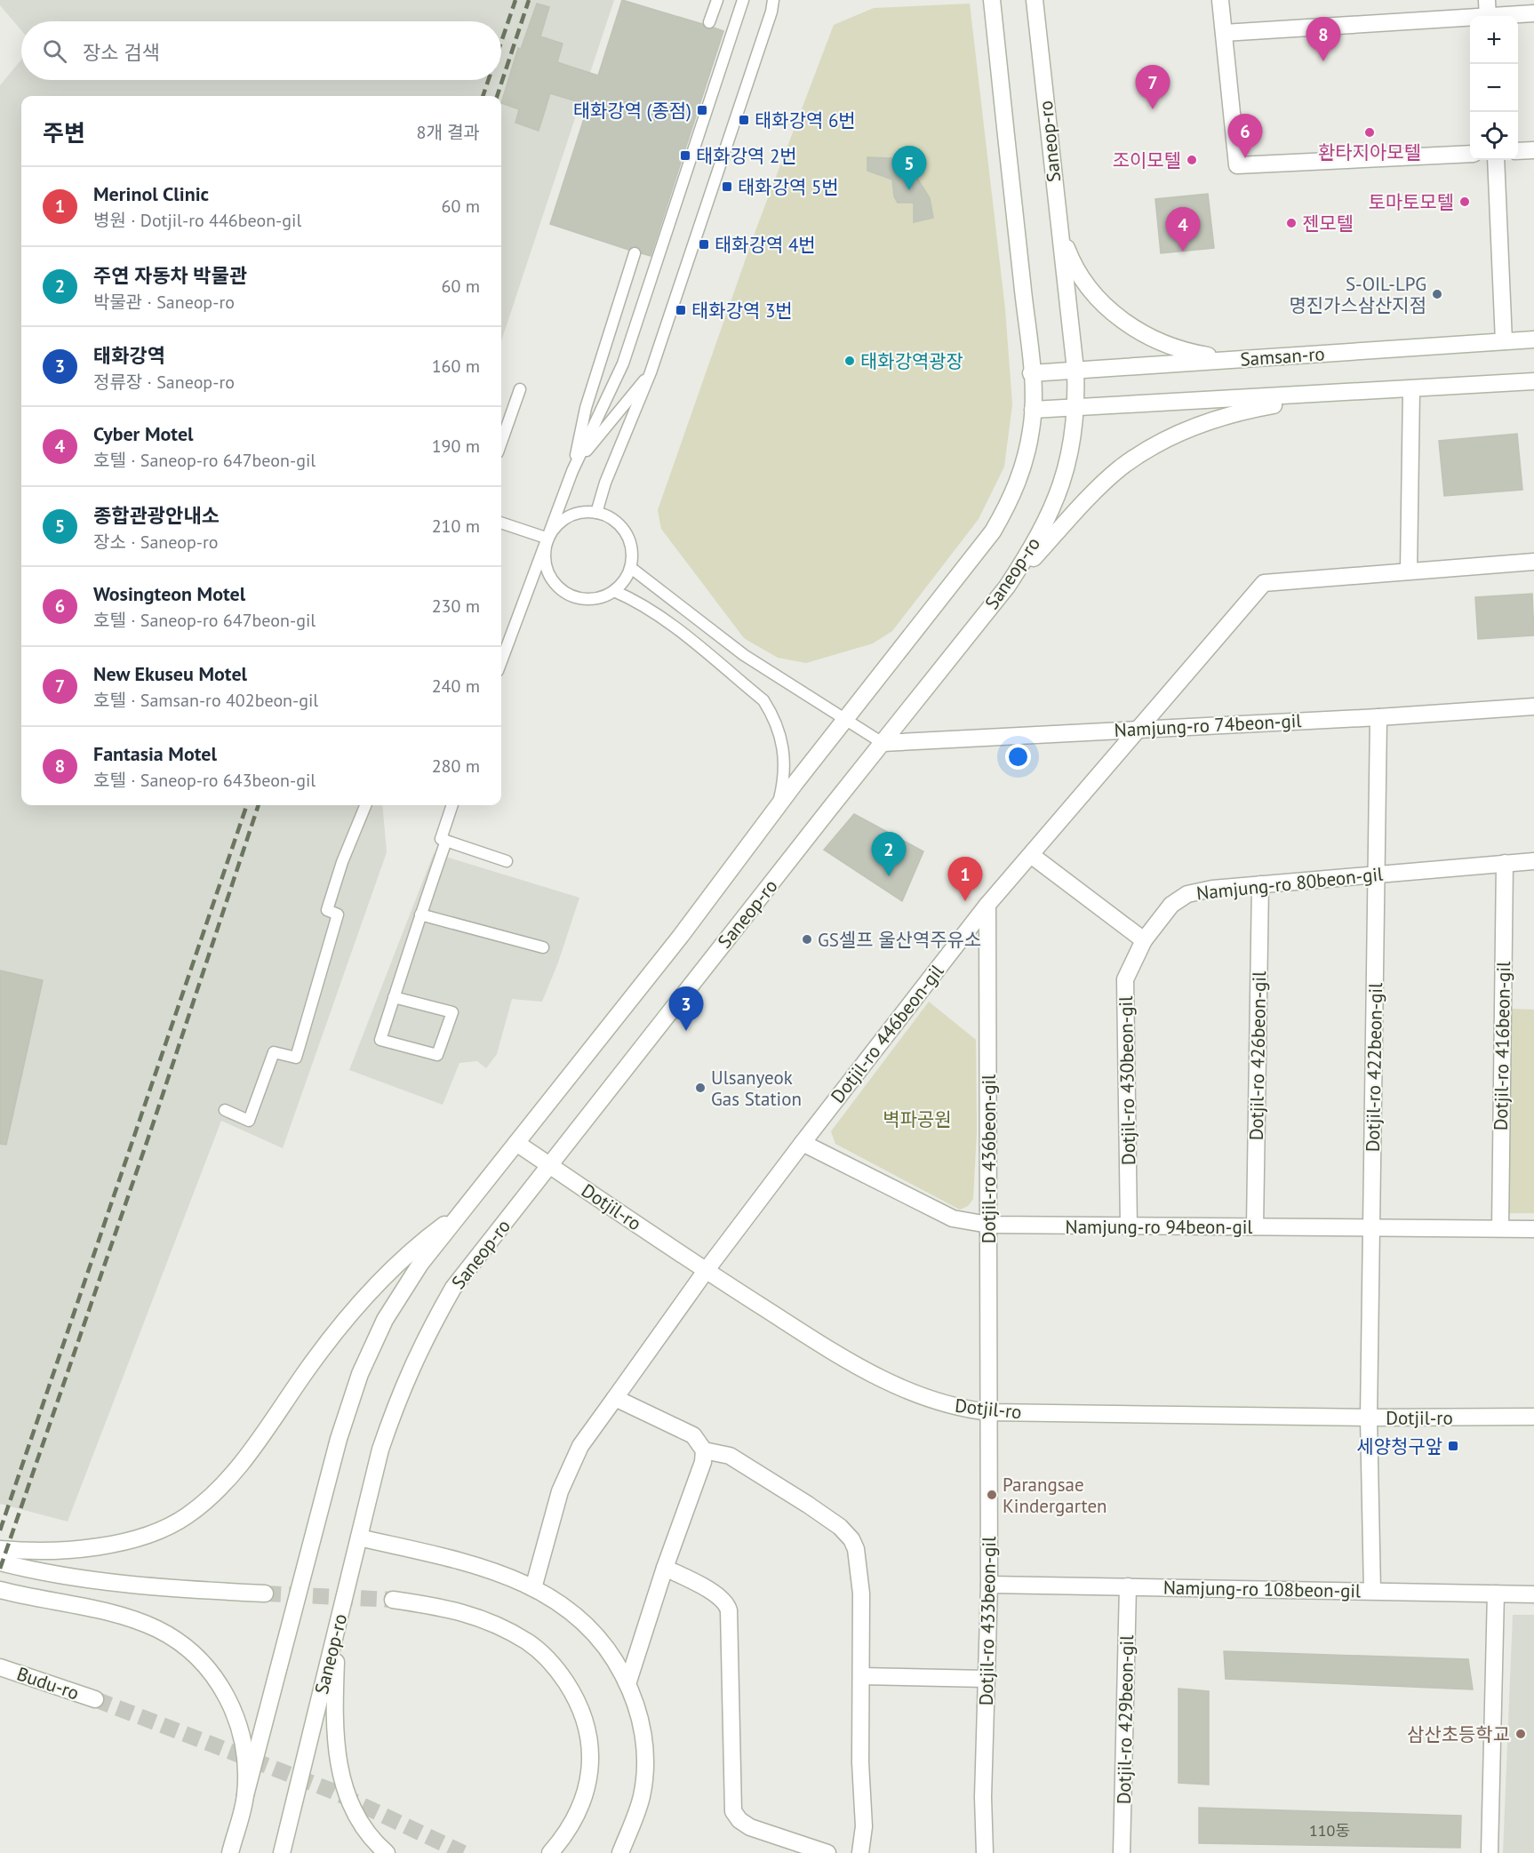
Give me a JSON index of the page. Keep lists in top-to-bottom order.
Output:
{
  "streets": {
    "street": [
      "Saneop-ro",
      "Samsan-ro",
      "Namjung-ro 74beon-gil",
      "Namjung-ro 80beon-gil",
      "Dotjil-ro 446beon-gil",
      "Dotjil-ro 416beon-gil",
      "Dotjil-ro 426beon-gil",
      "Dotjil-ro 422beon-gil",
      "Dotjil-ro 430beon-gil",
      "Dotjil-ro 436beon-gil",
      "Dotjil-ro",
      "Namjung-ro 94beon-gil",
      "Namjung-ro 108beon-gil",
      "Dotjil-ro 433beon-gil",
      "Budu-ro",
      "Dotjil-ro 429beon-gil"
    ]
  },
  "crossings": [
    ["Saneop-ro", "Samsan-ro"],
    ["Saneop-ro", "Namjung-ro 74beon-gil"],
    ["Saneop-ro", "Dotjil-ro"],
    ["Namjung-ro 74beon-gil", "Dotjil-ro 446beon-gil"],
    ["Namjung-ro 74beon-gil", "Dotjil-ro 422beon-gil"],
    ["Namjung-ro 80beon-gil", "Dotjil-ro 416beon-gil"],
    ["Namjung-ro 80beon-gil", "Dotjil-ro 426beon-gil"],
    ["Namjung-ro 80beon-gil", "Dotjil-ro 422beon-gil"],
    ["Namjung-ro 80beon-gil", "Dotjil-ro 430beon-gil"],
    ["Dotjil-ro 446beon-gil", "Dotjil-ro 436beon-gil"],
    ["Dotjil-ro 446beon-gil", "Dotjil-ro"],
    ["Dotjil-ro 446beon-gil", "Namjung-ro 94beon-gil"],
    ["Dotjil-ro 416beon-gil", "Namjung-ro 94beon-gil"],
    ["Dotjil-ro 426beon-gil", "Namjung-ro 94beon-gil"],
    ["Dotjil-ro 422beon-gil", "Dotjil-ro"],
    ["Dotjil-ro 422beon-gil", "Namjung-ro 94beon-gil"],
    ["Dotjil-ro 422beon-gil", "Namjung-ro 108beon-gil"],
    ["Dotjil-ro 430beon-gil", "Namjung-ro 94beon-gil"],
    ["Dotjil-ro 436beon-gil", "Dotjil-ro"],
    ["Dotjil-ro 436beon-gil", "Namjung-ro 94beon-gil"],
    ["Dotjil-ro 436beon-gil", "Dotjil-ro 433beon-gil"],
    ["Dotjil-ro", "Dotjil-ro 433beon-gil"],
    ["Namjung-ro 108beon-gil", "Dotjil-ro 433beon-gil"],
    ["Namjung-ro 108beon-gil", "Dotjil-ro 429beon-gil"]
  ],
  "parks": ["벽파공원"],
  "places": {
    "transit": [
      "태화강역 (종점)",
      "태화강역 6번",
      "태화강역 2번",
      "태화강역 5번",
      "태화강역 4번",
      "태화강역 3번",
      "세양청구앞"
    ],
    "other": [
      "환타지아모텔",
      "조이모텔",
      "토마토모텔",
      "젠모텔",
      "S-OIL-LPG 명진가스삼산지점",
      "태화강역광장",
      "GS셀프 울산역주유소",
      "Ulsanyeok Gas Station",
      "Parangsae Kindergarten",
      "삼산초등학교"
    ]
  },
  "house_numbers": ["110동"],
  "page": {
    "map_buttons": ["+", "−"],
    "pins": [
      "8",
      "7",
      "6",
      "5",
      "4",
      "2",
      "1",
      "3"
    ],
    "search": "장소 검색",
    "heading": ["주변", "8개 결과"],
    "list": [
      {
        "mark": "1",
        "name": "Merinol Clinic",
        "note": "병원 · Dotjil-ro 446beon-gil",
        "value": "60 m"
      },
      {
        "mark": "2",
        "name": "주연 자동차 박물관",
        "note": "박물관 · Saneop-ro",
        "value": "60 m"
      },
      {
        "mark": "3",
        "name": "태화강역",
        "note": "정류장 · Saneop-ro",
        "value": "160 m"
      },
      {
        "mark": "4",
        "name": "Cyber Motel",
        "note": "호텔 · Saneop-ro 647beon-gil",
        "value": "190 m"
      },
      {
        "mark": "5",
        "name": "종합관광안내소",
        "note": "장소 · Saneop-ro",
        "value": "210 m"
      },
      {
        "mark": "6",
        "name": "Wosingteon Motel",
        "note": "호텔 · Saneop-ro 647beon-gil",
        "value": "230 m"
      },
      {
        "mark": "7",
        "name": "New Ekuseu Motel",
        "note": "호텔 · Samsan-ro 402beon-gil",
        "value": "240 m"
      },
      {
        "mark": "8",
        "name": "Fantasia Motel",
        "note": "호텔 · Saneop-ro 643beon-gil",
        "value": "280 m"
      }
    ]
  }
}
